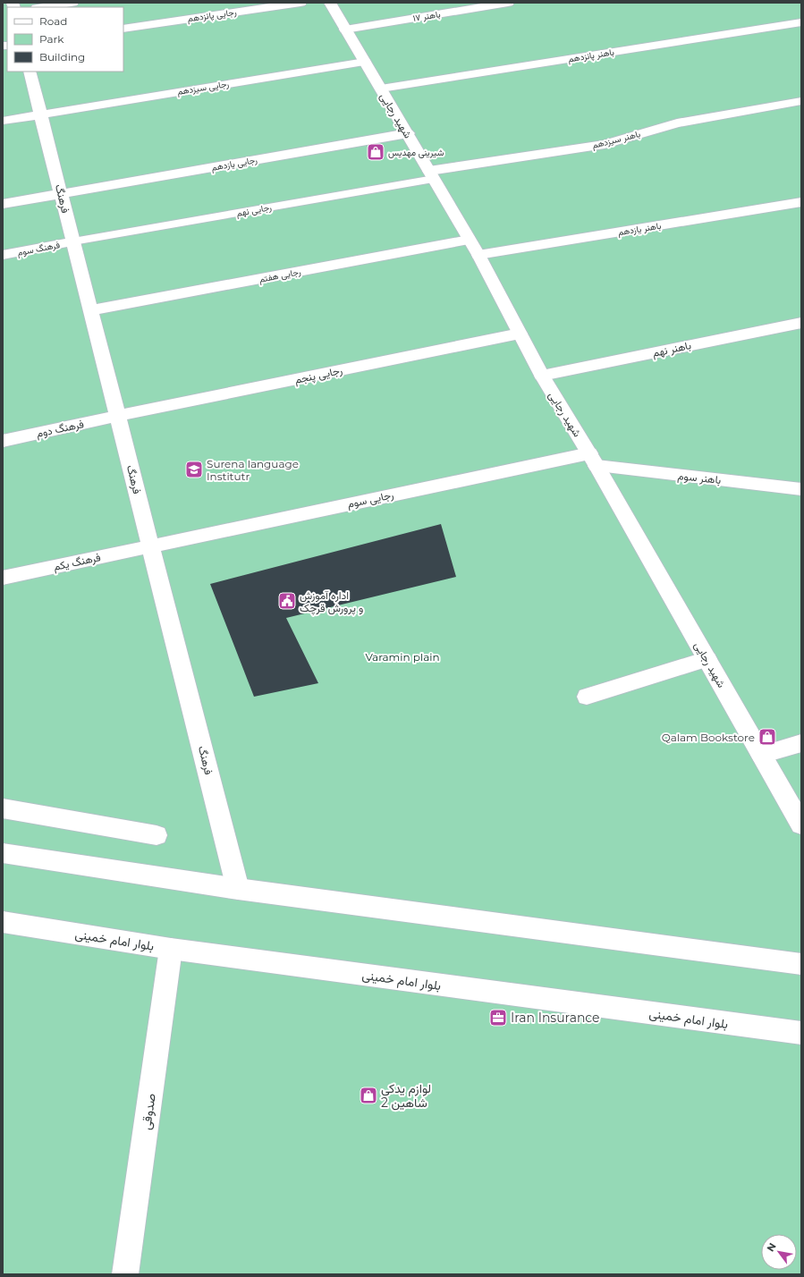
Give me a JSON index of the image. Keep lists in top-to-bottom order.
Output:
{
  "streets": {
    "street": [
      "رجایی پانزدهم",
      "باهنر ۱۷",
      "باهنر پانزدهم",
      "رجایی سیزدهم",
      "شهید رجایی",
      "باهنر سیزدهم",
      "رجایی یازدهم",
      "فرهنگ",
      "باهنر یازدهم",
      "فرهنگ سوم",
      "رجایی هفتم",
      "باهنر نهم",
      "رجایی پنجم",
      "فرهنگ دوم",
      "باهنر سوم",
      "رجایی سوم",
      "فرهنگ یکم",
      "بلوار امام خمینی",
      "صدوقی"
    ],
    "lane": ["رجایی نهم"]
  },
  "crossings": [
    ["باهنر ۱۷", "شهید رجایی"],
    ["باهنر پانزدهم", "شهید رجایی"],
    ["رجایی سیزدهم", "شهید رجایی"],
    ["رجایی سیزدهم", "فرهنگ"],
    ["شهید رجایی", "باهنر سیزدهم"],
    ["شهید رجایی", "رجایی یازدهم"],
    ["شهید رجایی", "رجایی نهم"],
    ["شهید رجایی", "باهنر یازدهم"],
    ["شهید رجایی", "رجایی هفتم"],
    ["شهید رجایی", "باهنر نهم"],
    ["شهید رجایی", "رجایی پنجم"],
    ["شهید رجایی", "باهنر سوم"],
    ["شهید رجایی", "رجایی سوم"],
    ["باهنر سیزدهم", "رجایی نهم"],
    ["رجایی یازدهم", "فرهنگ"],
    ["فرهنگ", "رجایی نهم"],
    ["فرهنگ", "فرهنگ سوم"],
    ["فرهنگ", "رجایی هفتم"],
    ["فرهنگ", "رجایی پنجم"],
    ["فرهنگ", "فرهنگ دوم"],
    ["فرهنگ", "رجایی سوم"],
    ["فرهنگ", "فرهنگ یکم"],
    ["رجایی نهم", "فرهنگ سوم"],
    ["رجایی پنجم", "فرهنگ دوم"],
    ["باهنر سوم", "رجایی سوم"],
    ["رجایی سوم", "فرهنگ یکم"],
    ["بلوار امام خمینی", "صدوقی"]
  ],
  "parks": ["Varamin plain"],
  "places": {
    "shop": ["شیرینی مهدیس", "Qalam Bookstore", "لوازم یدکی شاهین 2"],
    "school or university": ["Surena language Institutr"],
    "public building": ["اداره آموزش و پرورش قرچک"],
    "office": ["Iran Insurance"]
  },
  "legend": ["Road", "Park", "Building"],
  "north": "top left"
}
